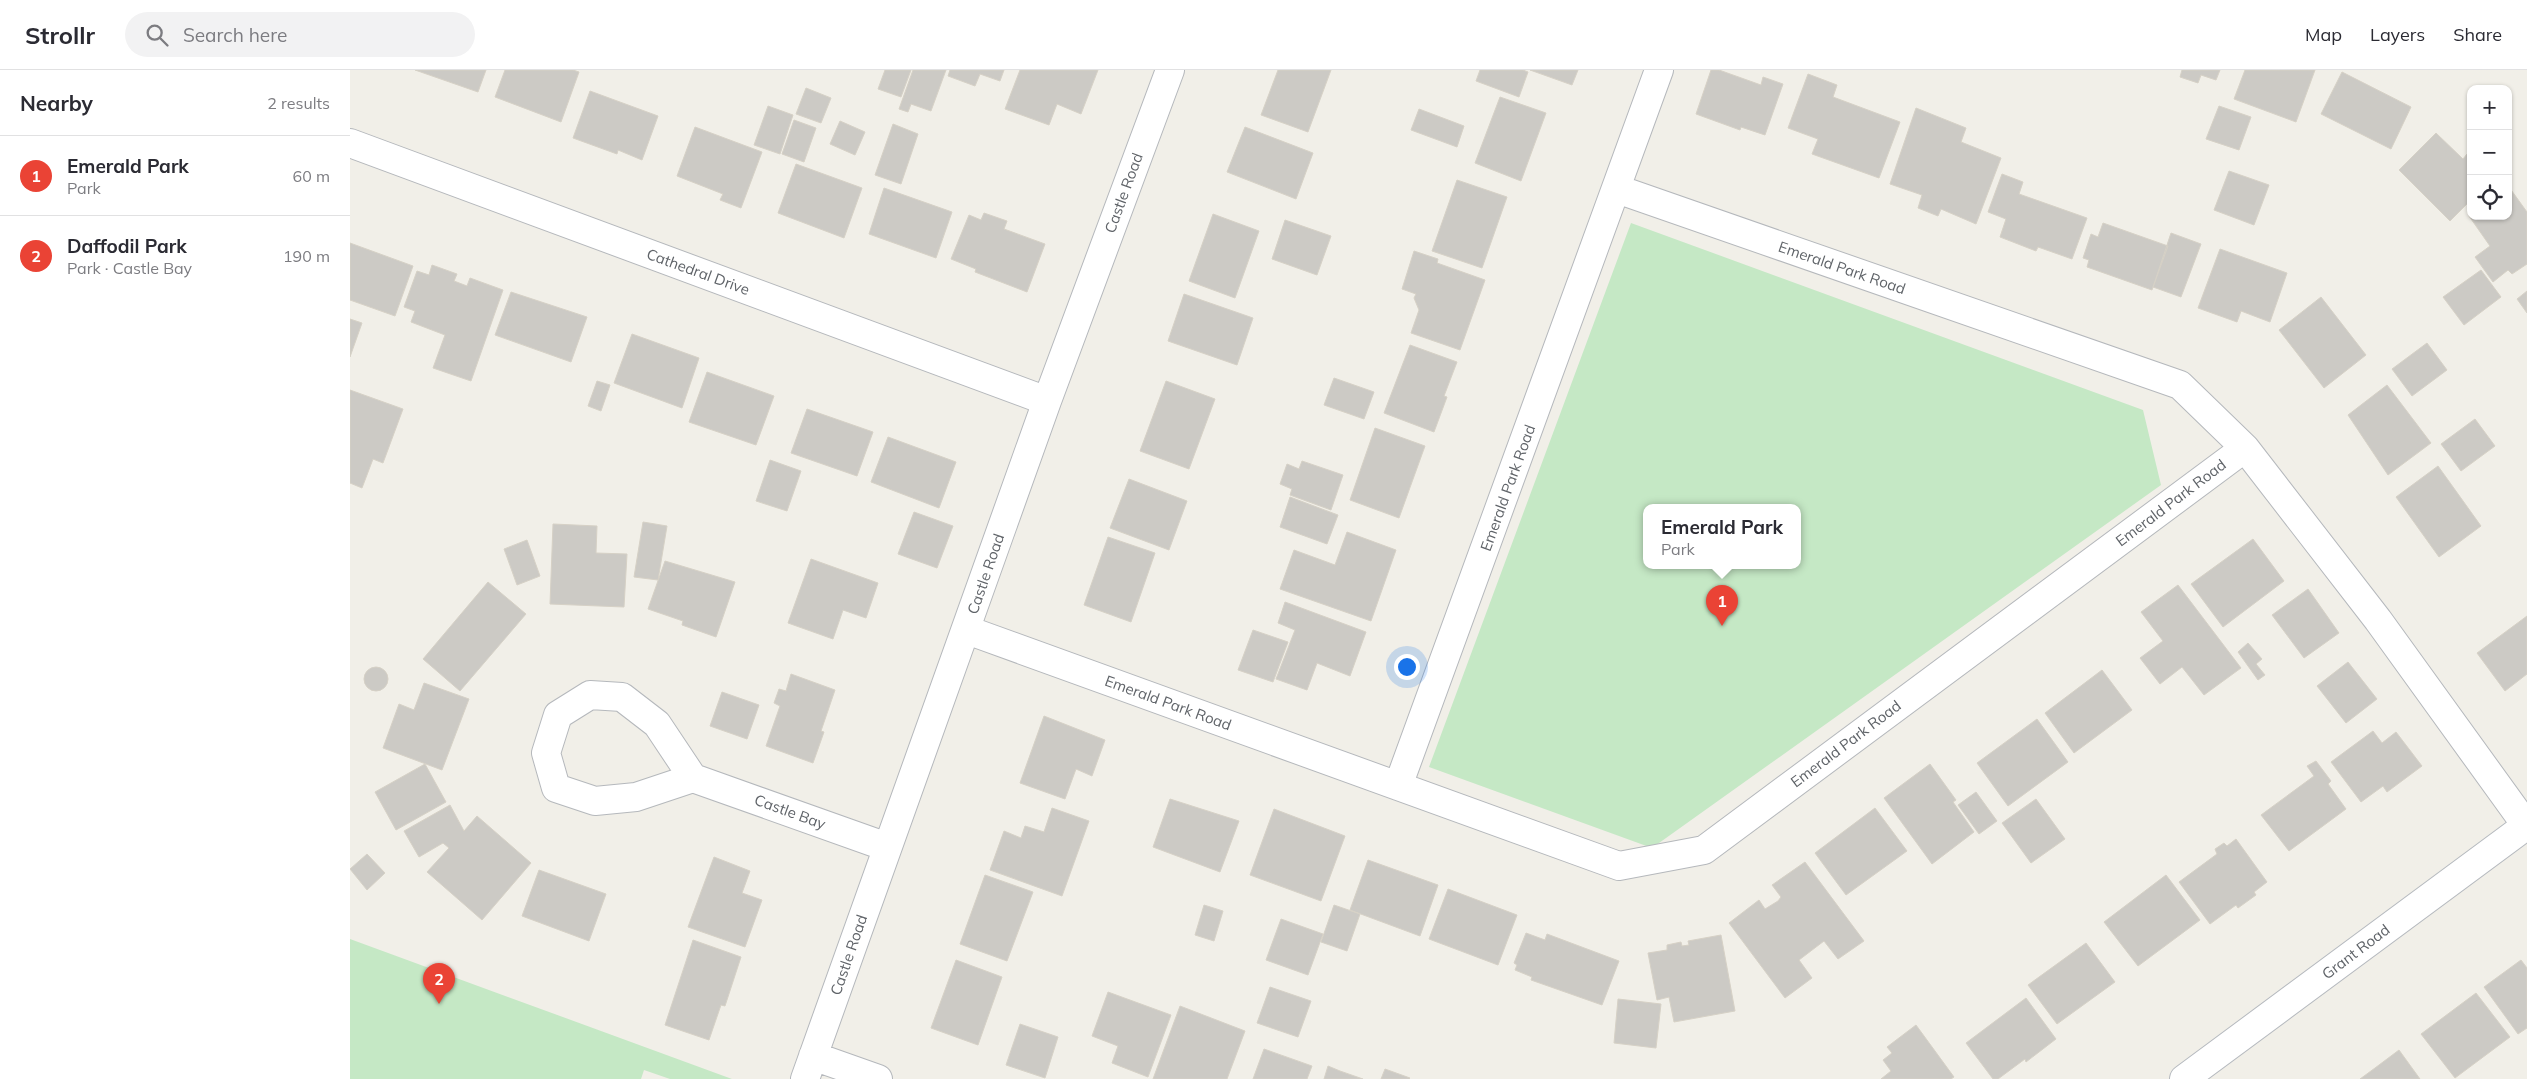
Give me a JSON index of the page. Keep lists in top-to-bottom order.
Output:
{
  "streets": {
    "street": [
      "Castle Road",
      "Emerald Park Road",
      "Cathedral Drive",
      "Castle Bay",
      "Grant Road"
    ]
  },
  "crossings": [
    ["Castle Road", "Emerald Park Road"],
    ["Castle Road", "Cathedral Drive"],
    ["Castle Road", "Castle Bay"],
    ["Emerald Park Road", "Grant Road"]
  ],
  "page": {
    "header": "Strollr",
    "search": "Search here",
    "nav": ["Map", "Layers", "Share"],
    "heading": ["Nearby", "2 results"],
    "map_buttons": ["+", "−"],
    "list": [
      {
        "mark": "1",
        "name": "Emerald Park",
        "note": "Park",
        "value": "60 m"
      },
      {
        "mark": "2",
        "name": "Daffodil Park",
        "note": "Park · Castle Bay",
        "value": "190 m"
      }
    ],
    "popup": ["Emerald Park", "Park"],
    "pins": ["1", "2"]
  }
}
